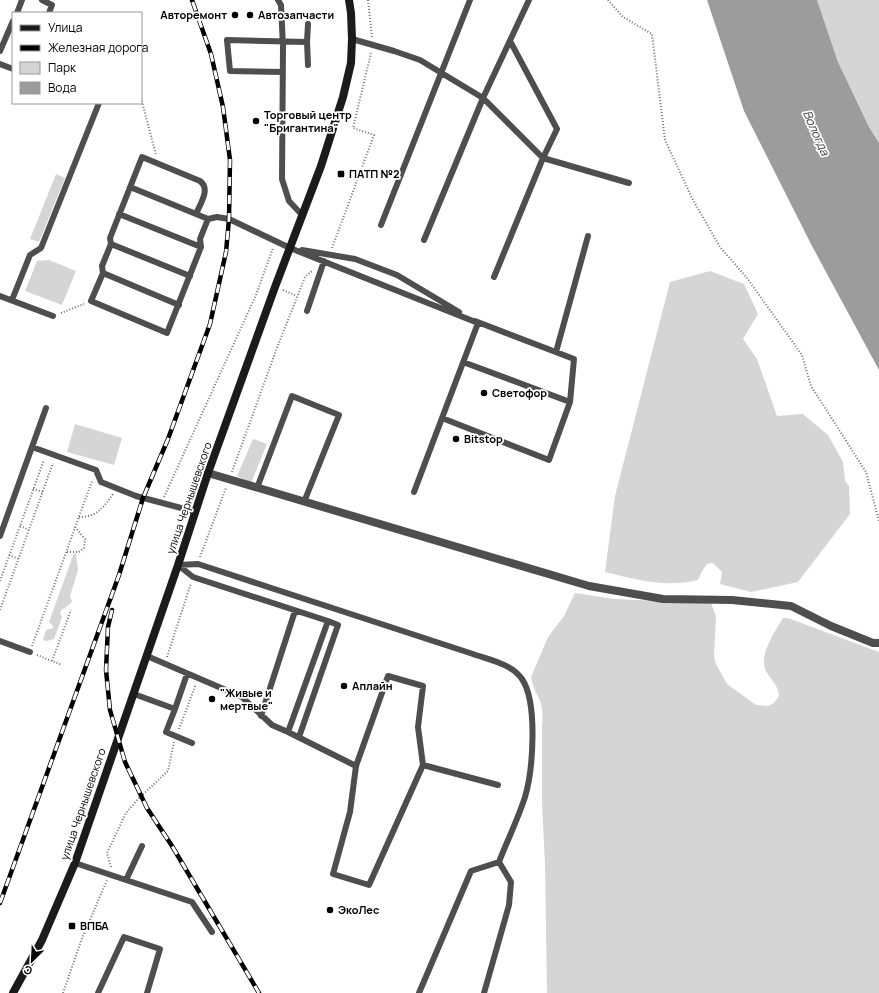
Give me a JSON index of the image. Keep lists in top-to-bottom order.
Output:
{
  "streets": {
    "main road": ["улица Чернышевского"]
  },
  "water": ["Вологда"],
  "places": {
    "other": [
      "Авторемонт",
      "Автозапчасти",
      "Торговый центр \"Бригантина\"",
      "Светофор",
      "Bitstop",
      "Аплайн",
      "\"Живые и мертвые\"",
      "ЭкоЛес"
    ],
    "transit": ["ПАТП №2", "ВПБА"]
  },
  "legend": [
    "Улица",
    "Железная дорога",
    "Парк",
    "Вода"
  ],
  "north": "bottom left"
}
